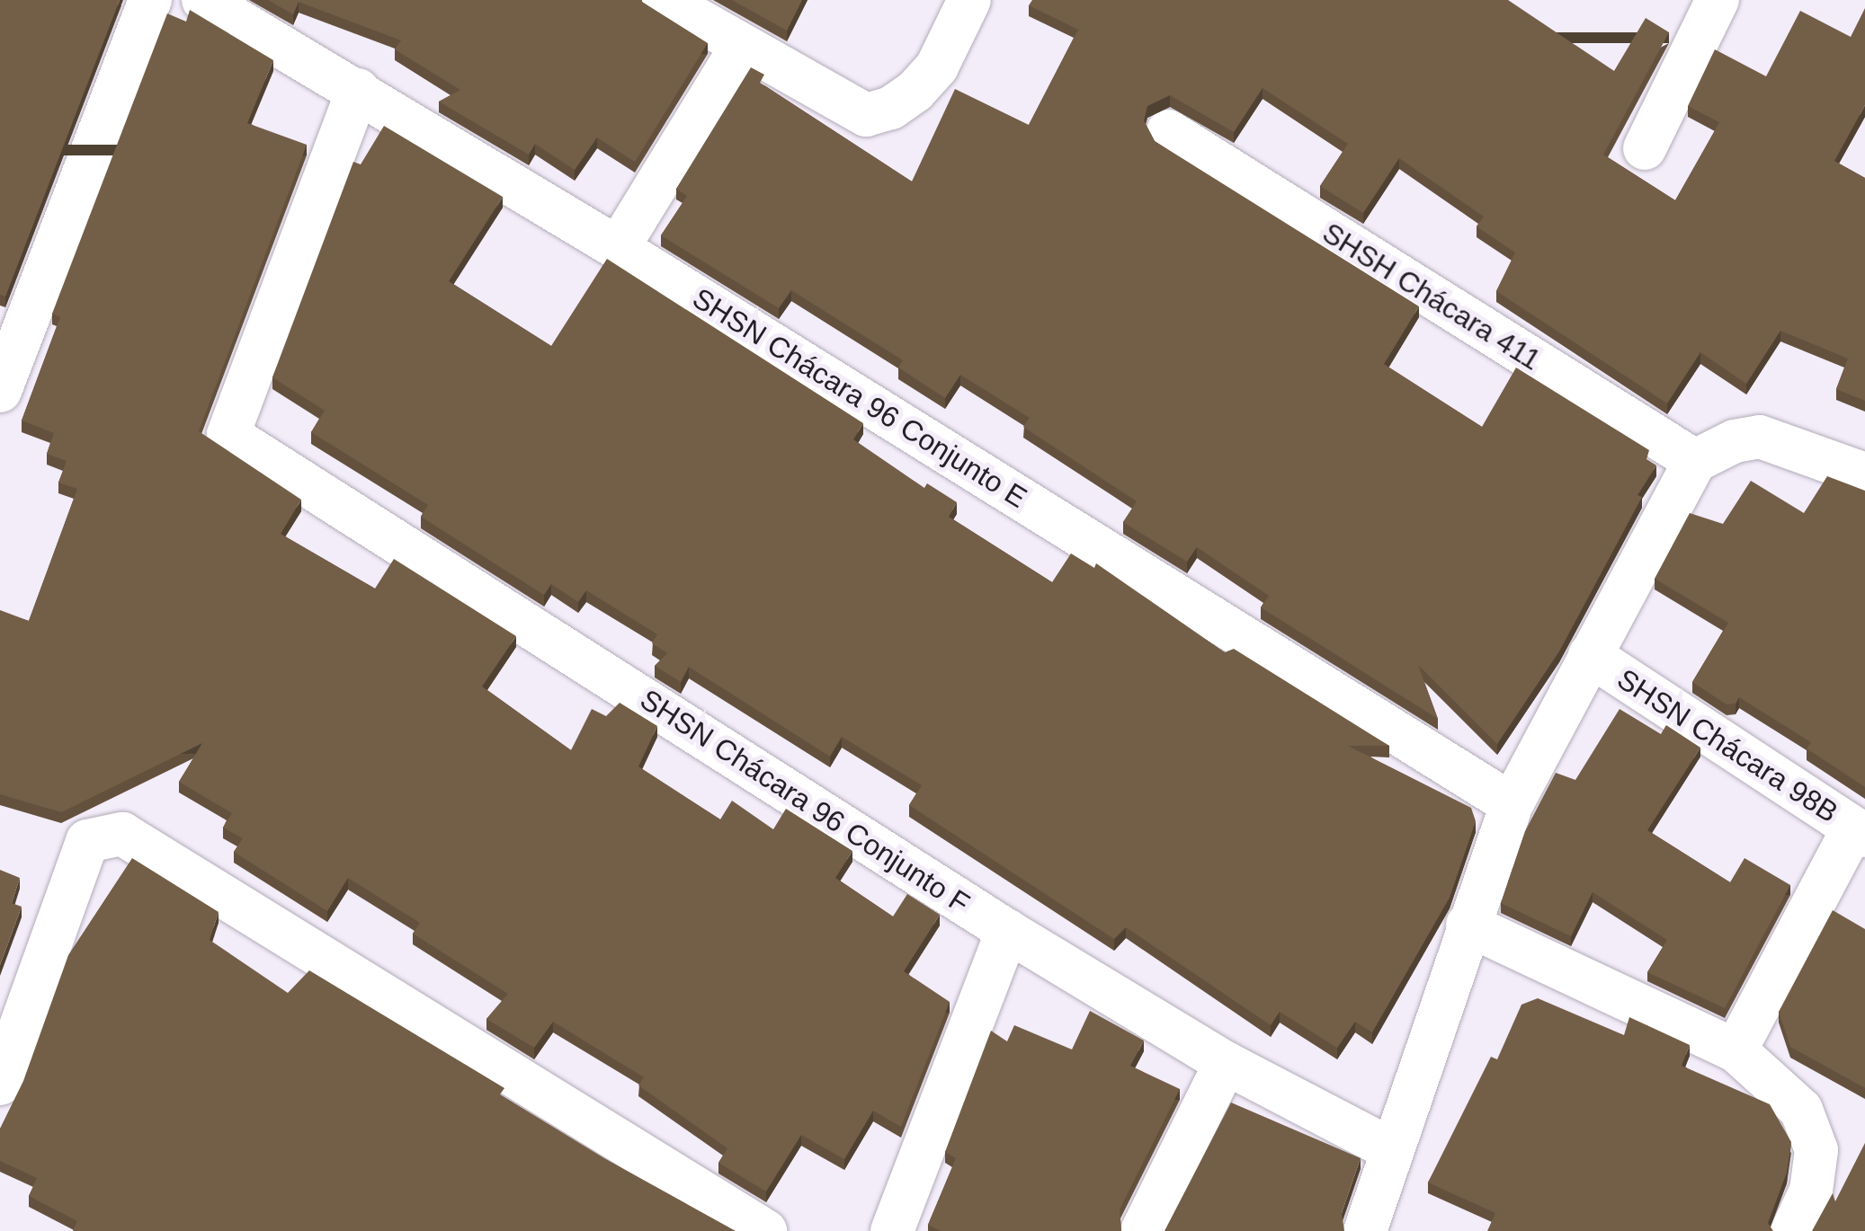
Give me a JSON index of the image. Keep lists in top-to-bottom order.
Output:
{
  "streets": {
    "street": [
      "SHSH Chácara 411",
      "SHSN Chácara 96 Conjunto E",
      "SHSN Chácara 98B",
      "SHSN Chácara 96 Conjunto F"
    ]
  },
  "crossings": [
    ["SHSN Chácara 96 Conjunto E", "SHSN Chácara 96 Conjunto F"]
  ]
}
